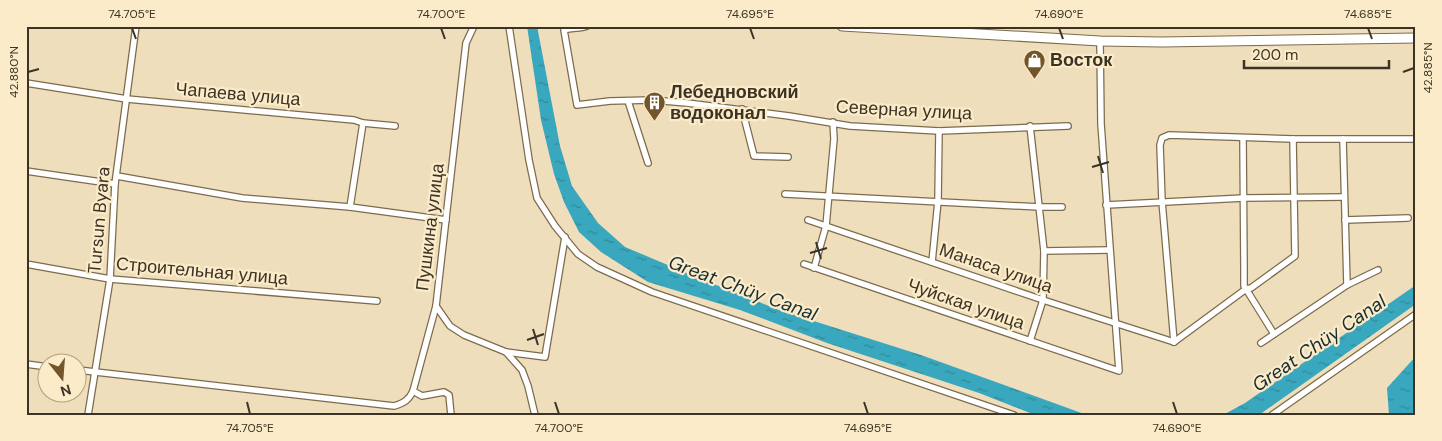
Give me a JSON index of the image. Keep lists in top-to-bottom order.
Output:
{
  "streets": {
    "street": [
      "Чапаева улица",
      "Северная улица",
      "Tursun Byara",
      "Пушкина улица",
      "Манаса улица",
      "Строительная улица",
      "Чуйская улица"
    ]
  },
  "crossings": [
    ["Чапаева улица", "Tursun Byara"],
    ["Tursun Byara", "Строительная улица"],
    ["Манаса улица", "Чуйская улица"]
  ],
  "water": ["Great Chüy Canal"],
  "places": {
    "shop": ["Восток"],
    "building": ["Лебедновский водоконал"]
  },
  "scale_bar": "200 m",
  "north": "bottom",
  "coordinates": [
    "74.705°E",
    "74.700°E",
    "74.695°E",
    "74.690°E",
    "74.685°E",
    "42.885°N",
    "42.880°N"
  ]
}
